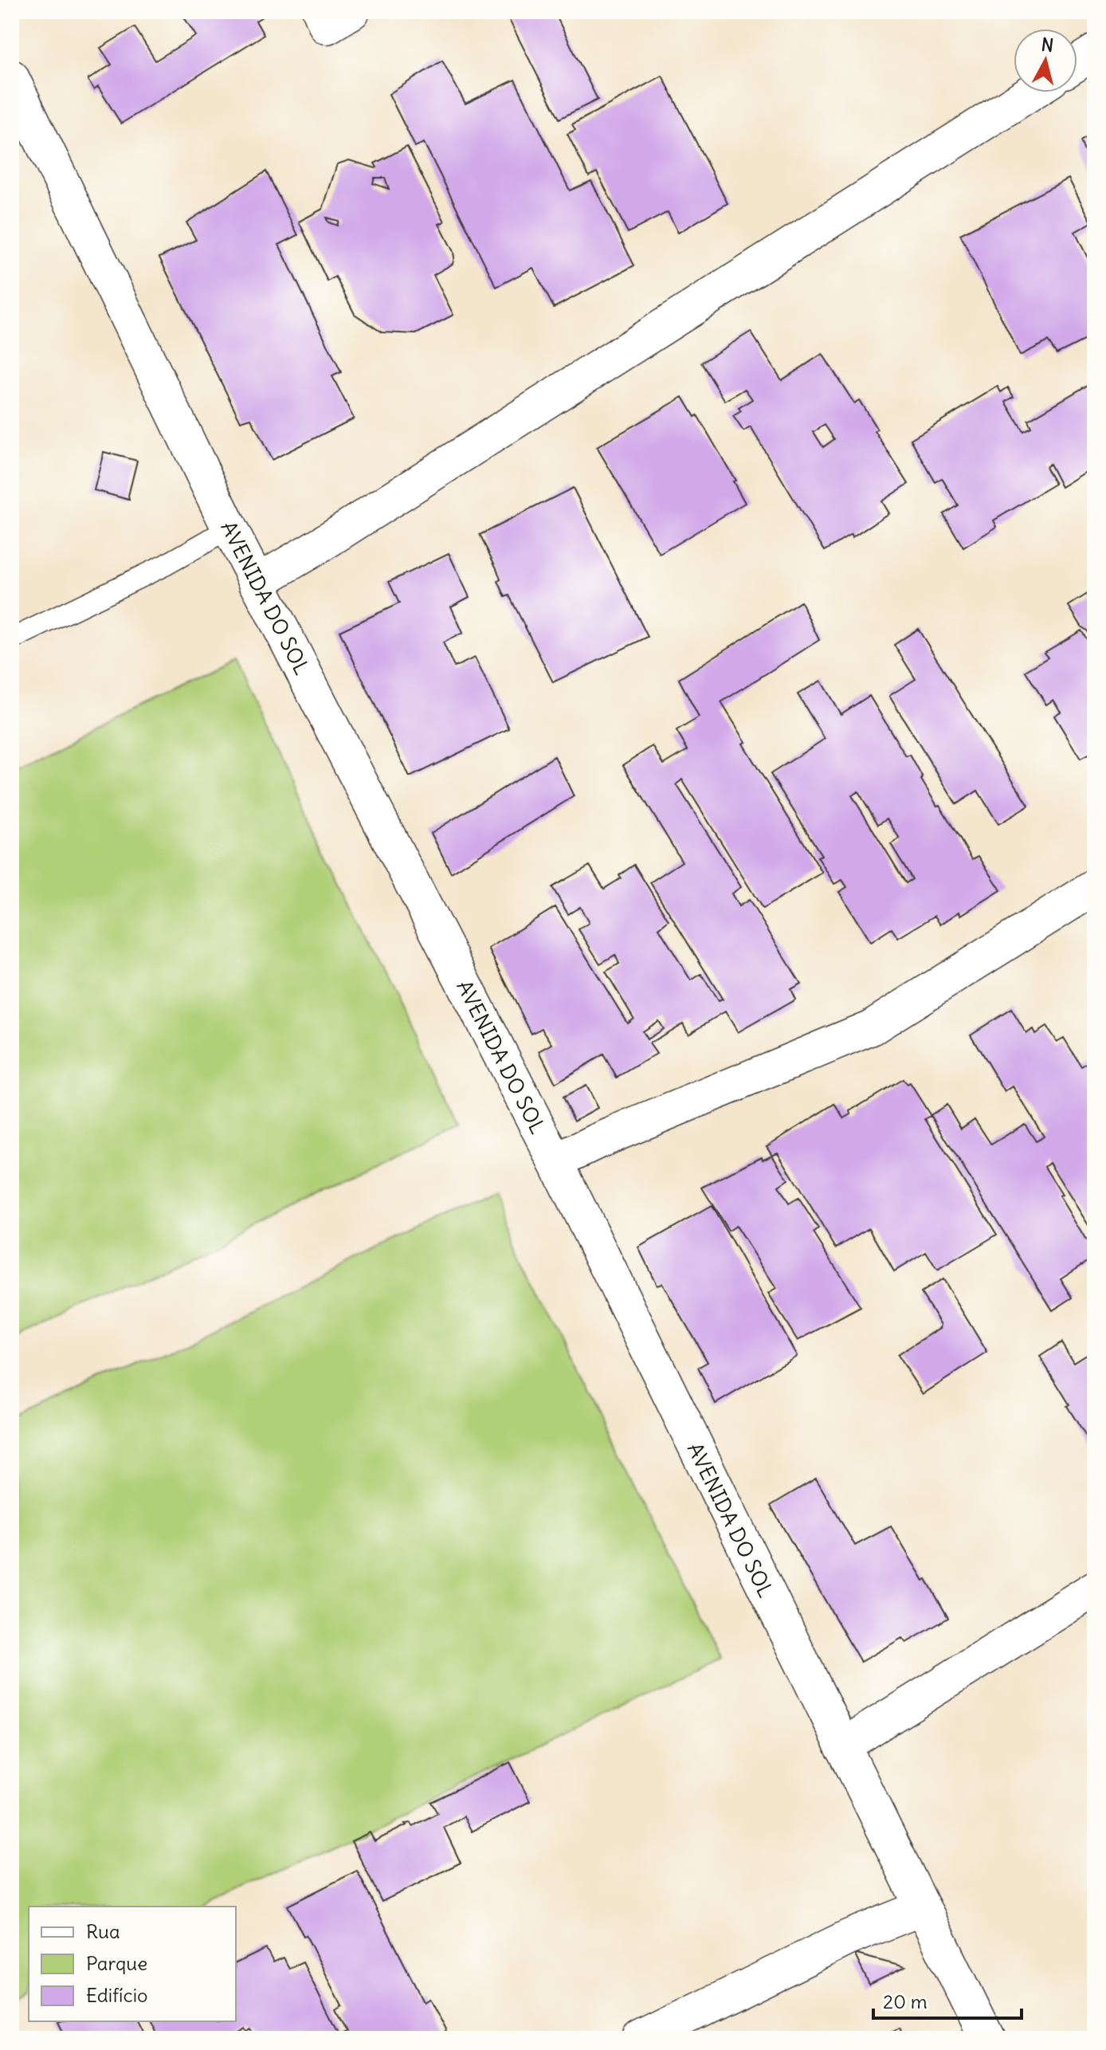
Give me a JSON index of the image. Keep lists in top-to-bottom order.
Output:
{
  "streets": {
    "street": ["AVENIDA DO SOL"]
  },
  "legend": ["Rua", "Parque", "Edifício"],
  "scale_bar": "20 m",
  "north": "top"
}
